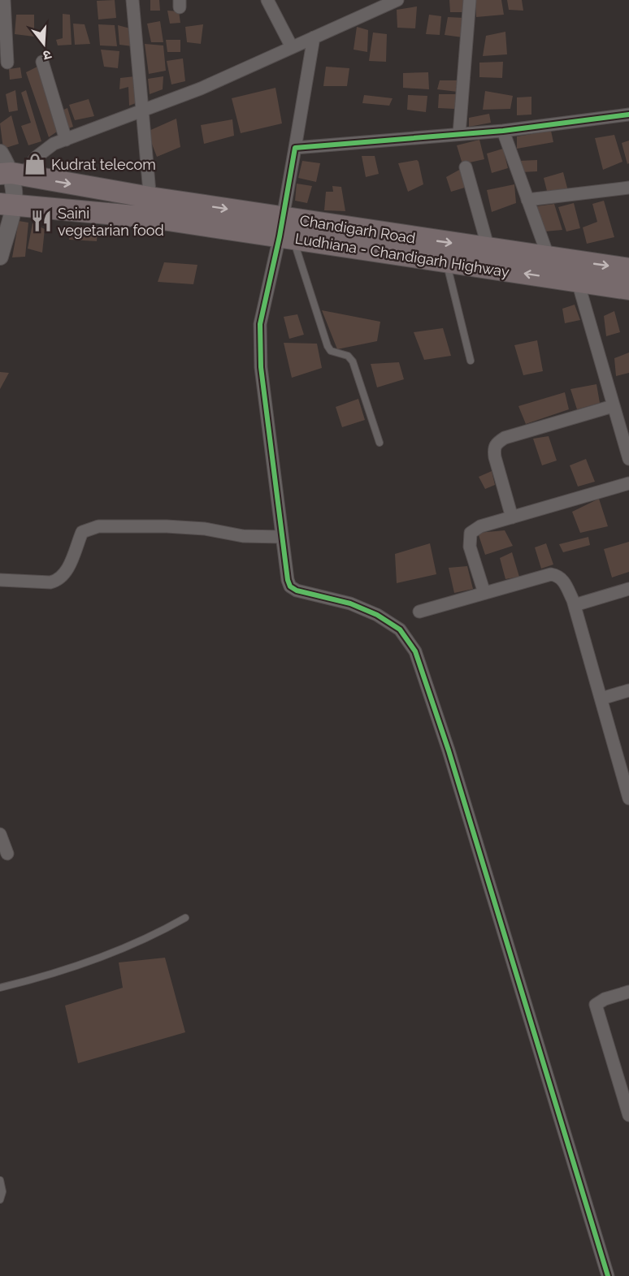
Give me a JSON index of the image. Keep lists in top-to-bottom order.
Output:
{
  "streets": {
    "main road": ["Chandigarh Road", "Ludhiana - Chandigarh Highway"]
  },
  "crossings": [
    ["Chandigarh Road", "Ludhiana - Chandigarh Highway"]
  ],
  "one_way": ["Chandigarh Road"],
  "places": {
    "shop": ["Kudrat telecom"],
    "restaurant": ["Saini vegetarian food"]
  },
  "north": "bottom"
}
